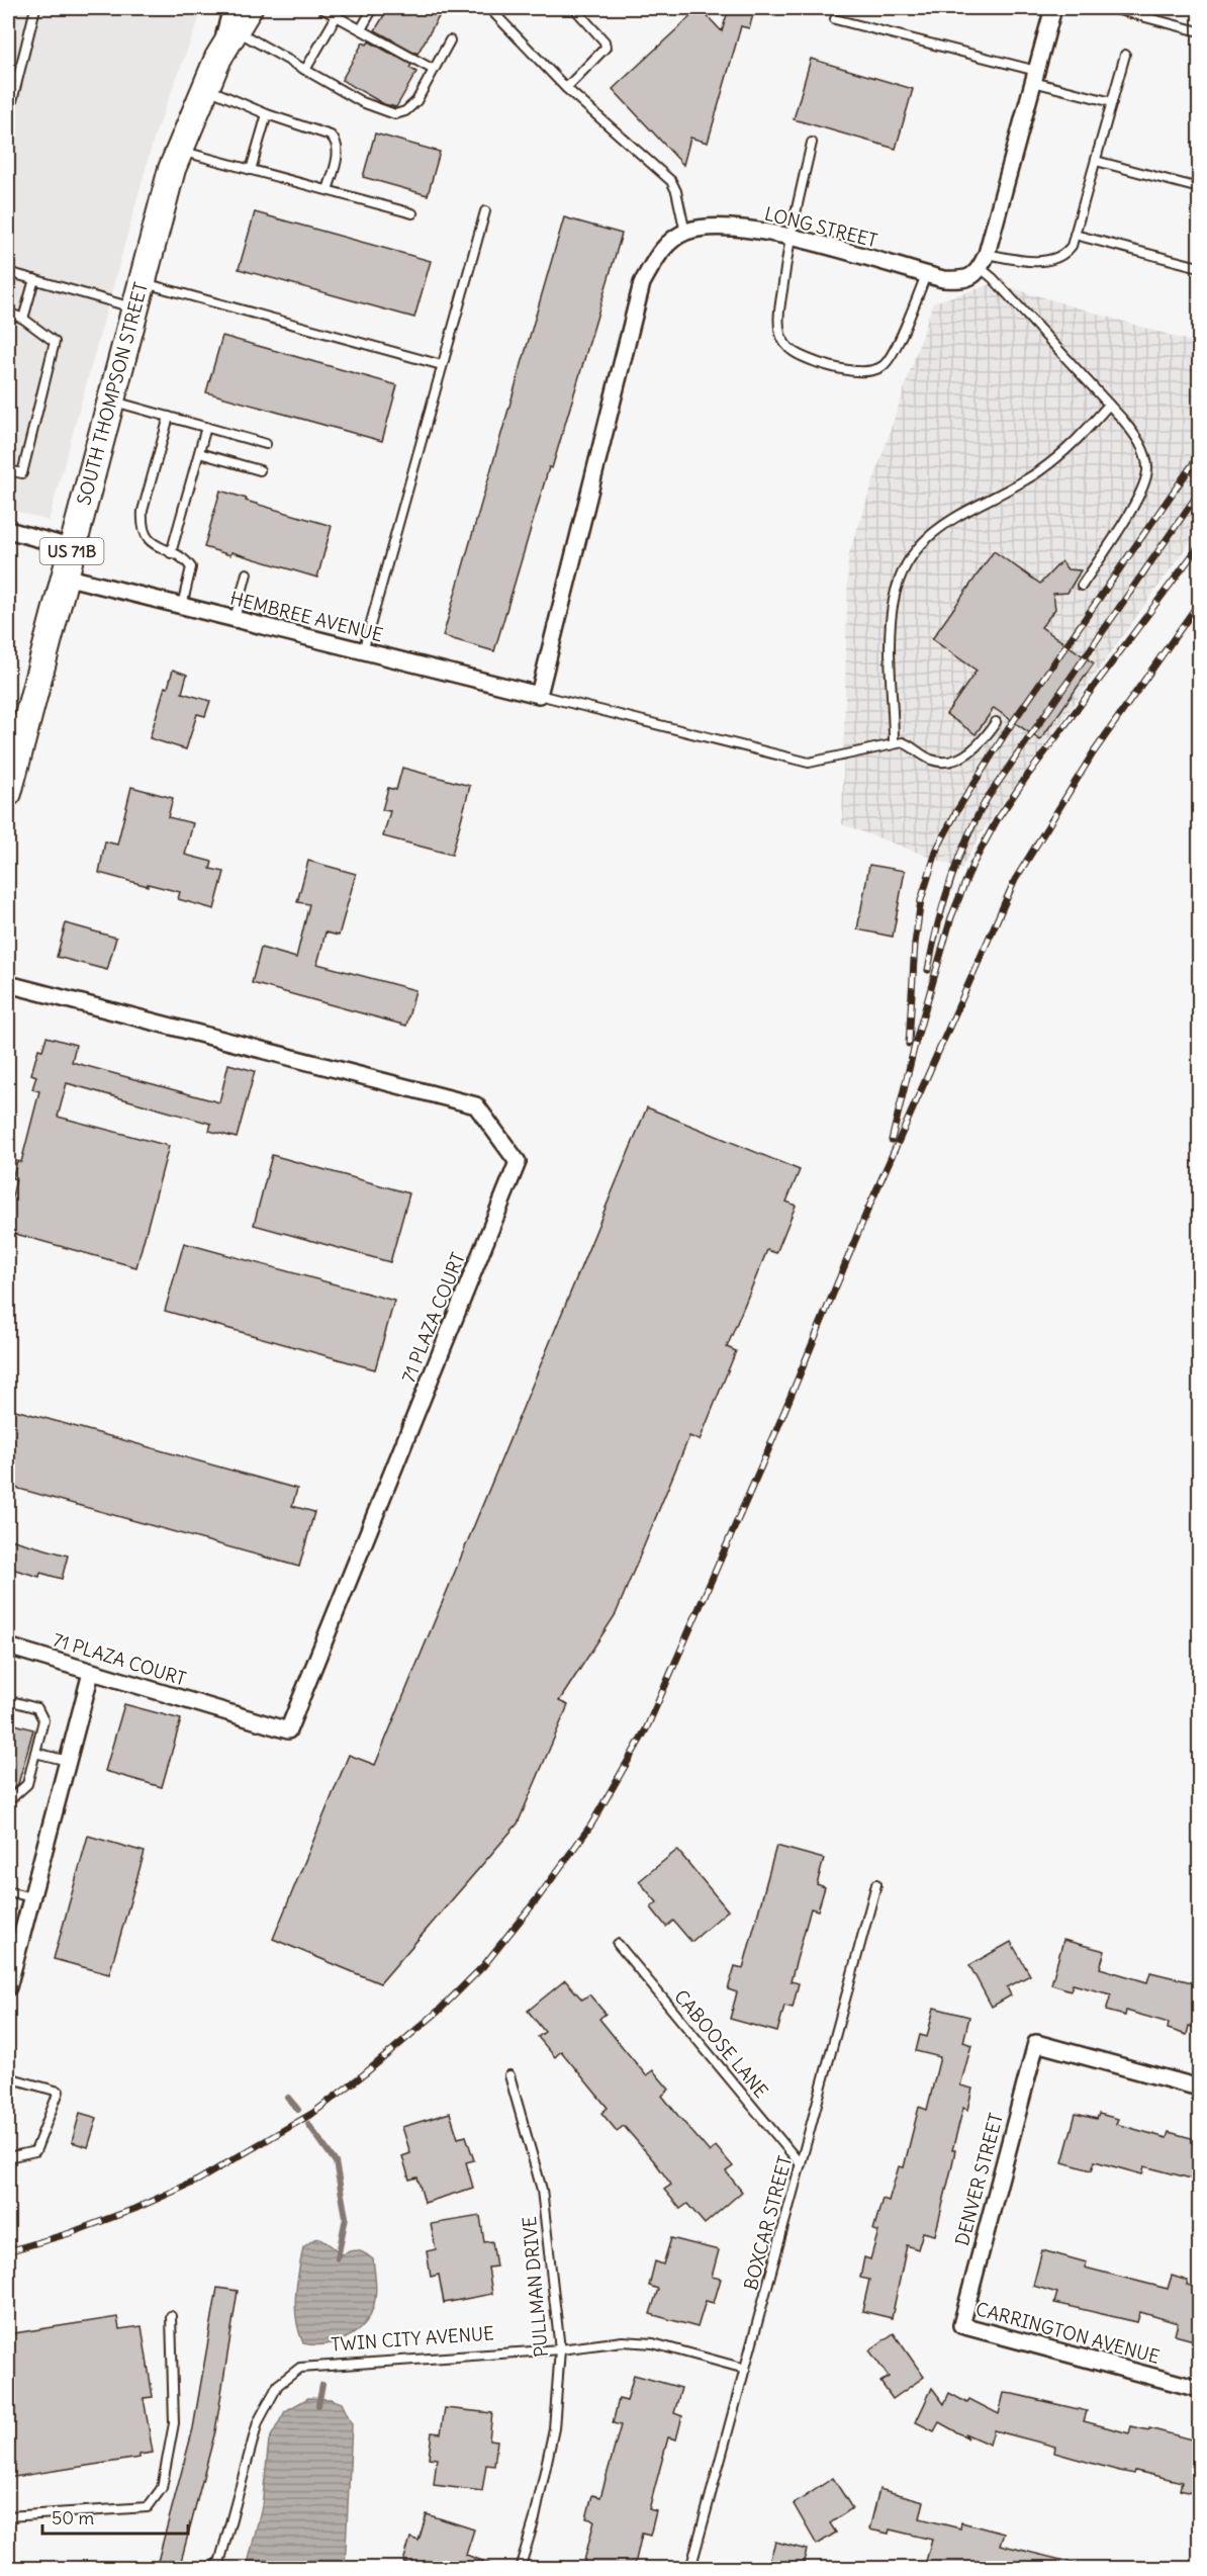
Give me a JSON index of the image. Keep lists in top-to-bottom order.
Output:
{
  "streets": {
    "highway": ["SOUTH THOMPSON STREET", "US 71B"],
    "street": [
      "LONG STREET",
      "HEMBREE AVENUE",
      "71 PLAZA COURT",
      "DENVER STREET",
      "CARRINGTON AVENUE"
    ],
    "lane": [
      "CABOOSE LANE",
      "BOXCAR STREET",
      "PULLMAN DRIVE",
      "TWIN CITY AVENUE"
    ]
  },
  "crossings": [
    ["LONG STREET", "HEMBREE AVENUE"],
    ["SOUTH THOMPSON STREET", "HEMBREE AVENUE"],
    ["CABOOSE LANE", "BOXCAR STREET"],
    ["DENVER STREET", "CARRINGTON AVENUE"],
    ["BOXCAR STREET", "TWIN CITY AVENUE"],
    ["PULLMAN DRIVE", "TWIN CITY AVENUE"]
  ],
  "scale_bar": "50 m"
}
